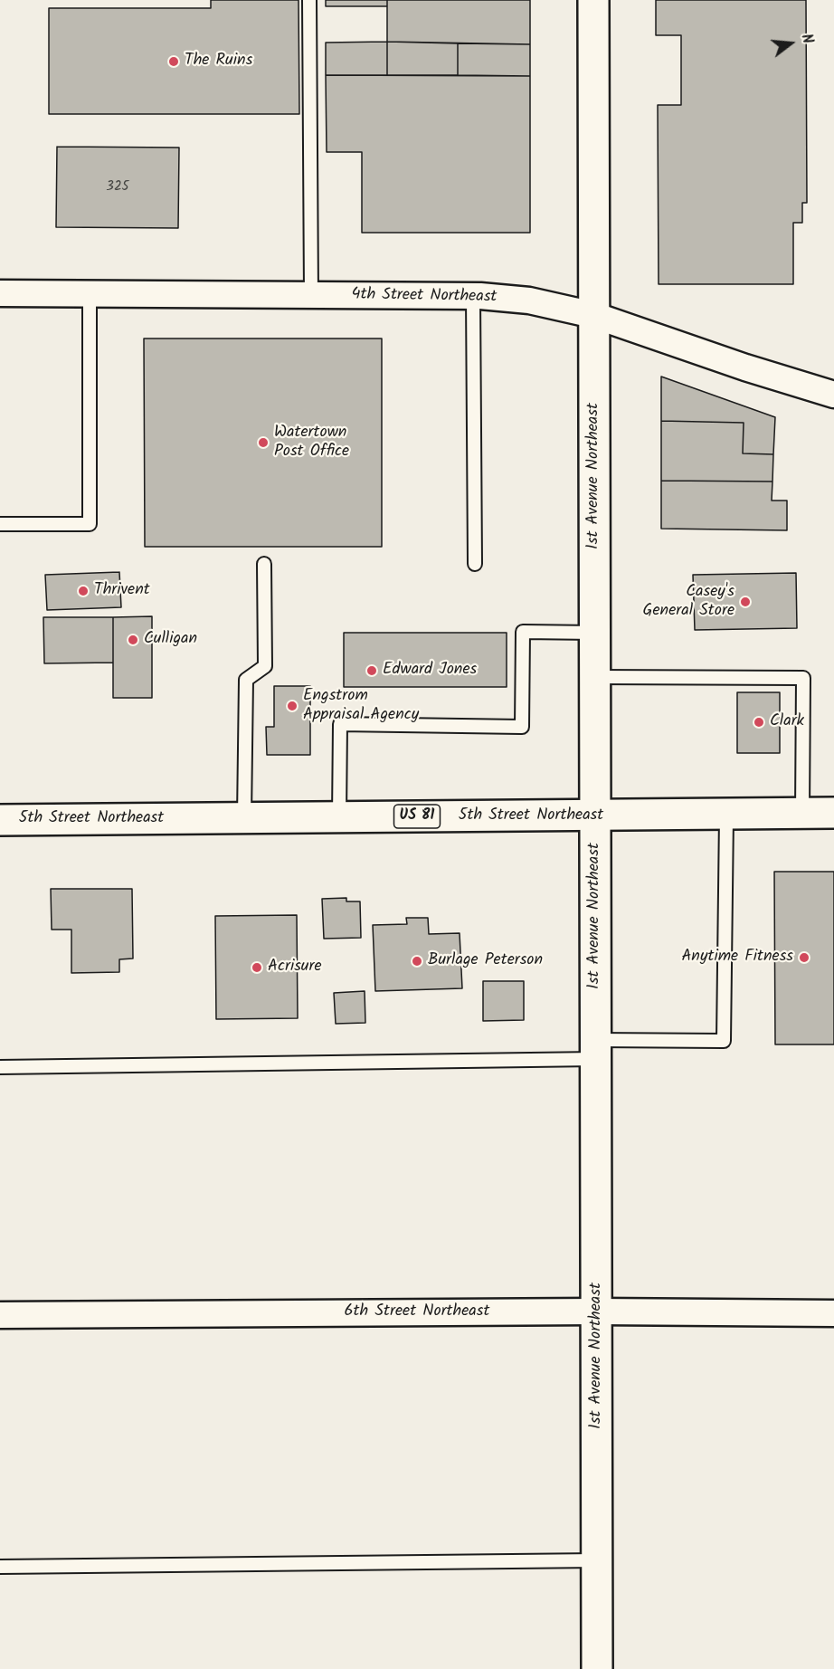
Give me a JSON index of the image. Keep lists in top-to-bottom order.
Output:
{
  "streets": {
    "main road": ["1st Avenue Northeast", "US 81", "5th Street Northeast"],
    "street": ["4th Street Northeast", "6th Street Northeast"]
  },
  "crossings": [
    ["4th Street Northeast", "1st Avenue Northeast"],
    ["1st Avenue Northeast", "5th Street Northeast"],
    ["1st Avenue Northeast", "6th Street Northeast"]
  ],
  "places": [
    "The Ruins",
    "Watertown Post Office",
    "Thrivent",
    "Casey's General Store",
    "Culligan",
    "Edward Jones",
    "Engstrom Appraisal Agency",
    "Clark",
    "Anytime Fitness",
    "Burlage Peterson",
    "Acrisure"
  ],
  "house_numbers": ["325"],
  "north": "right"
}
